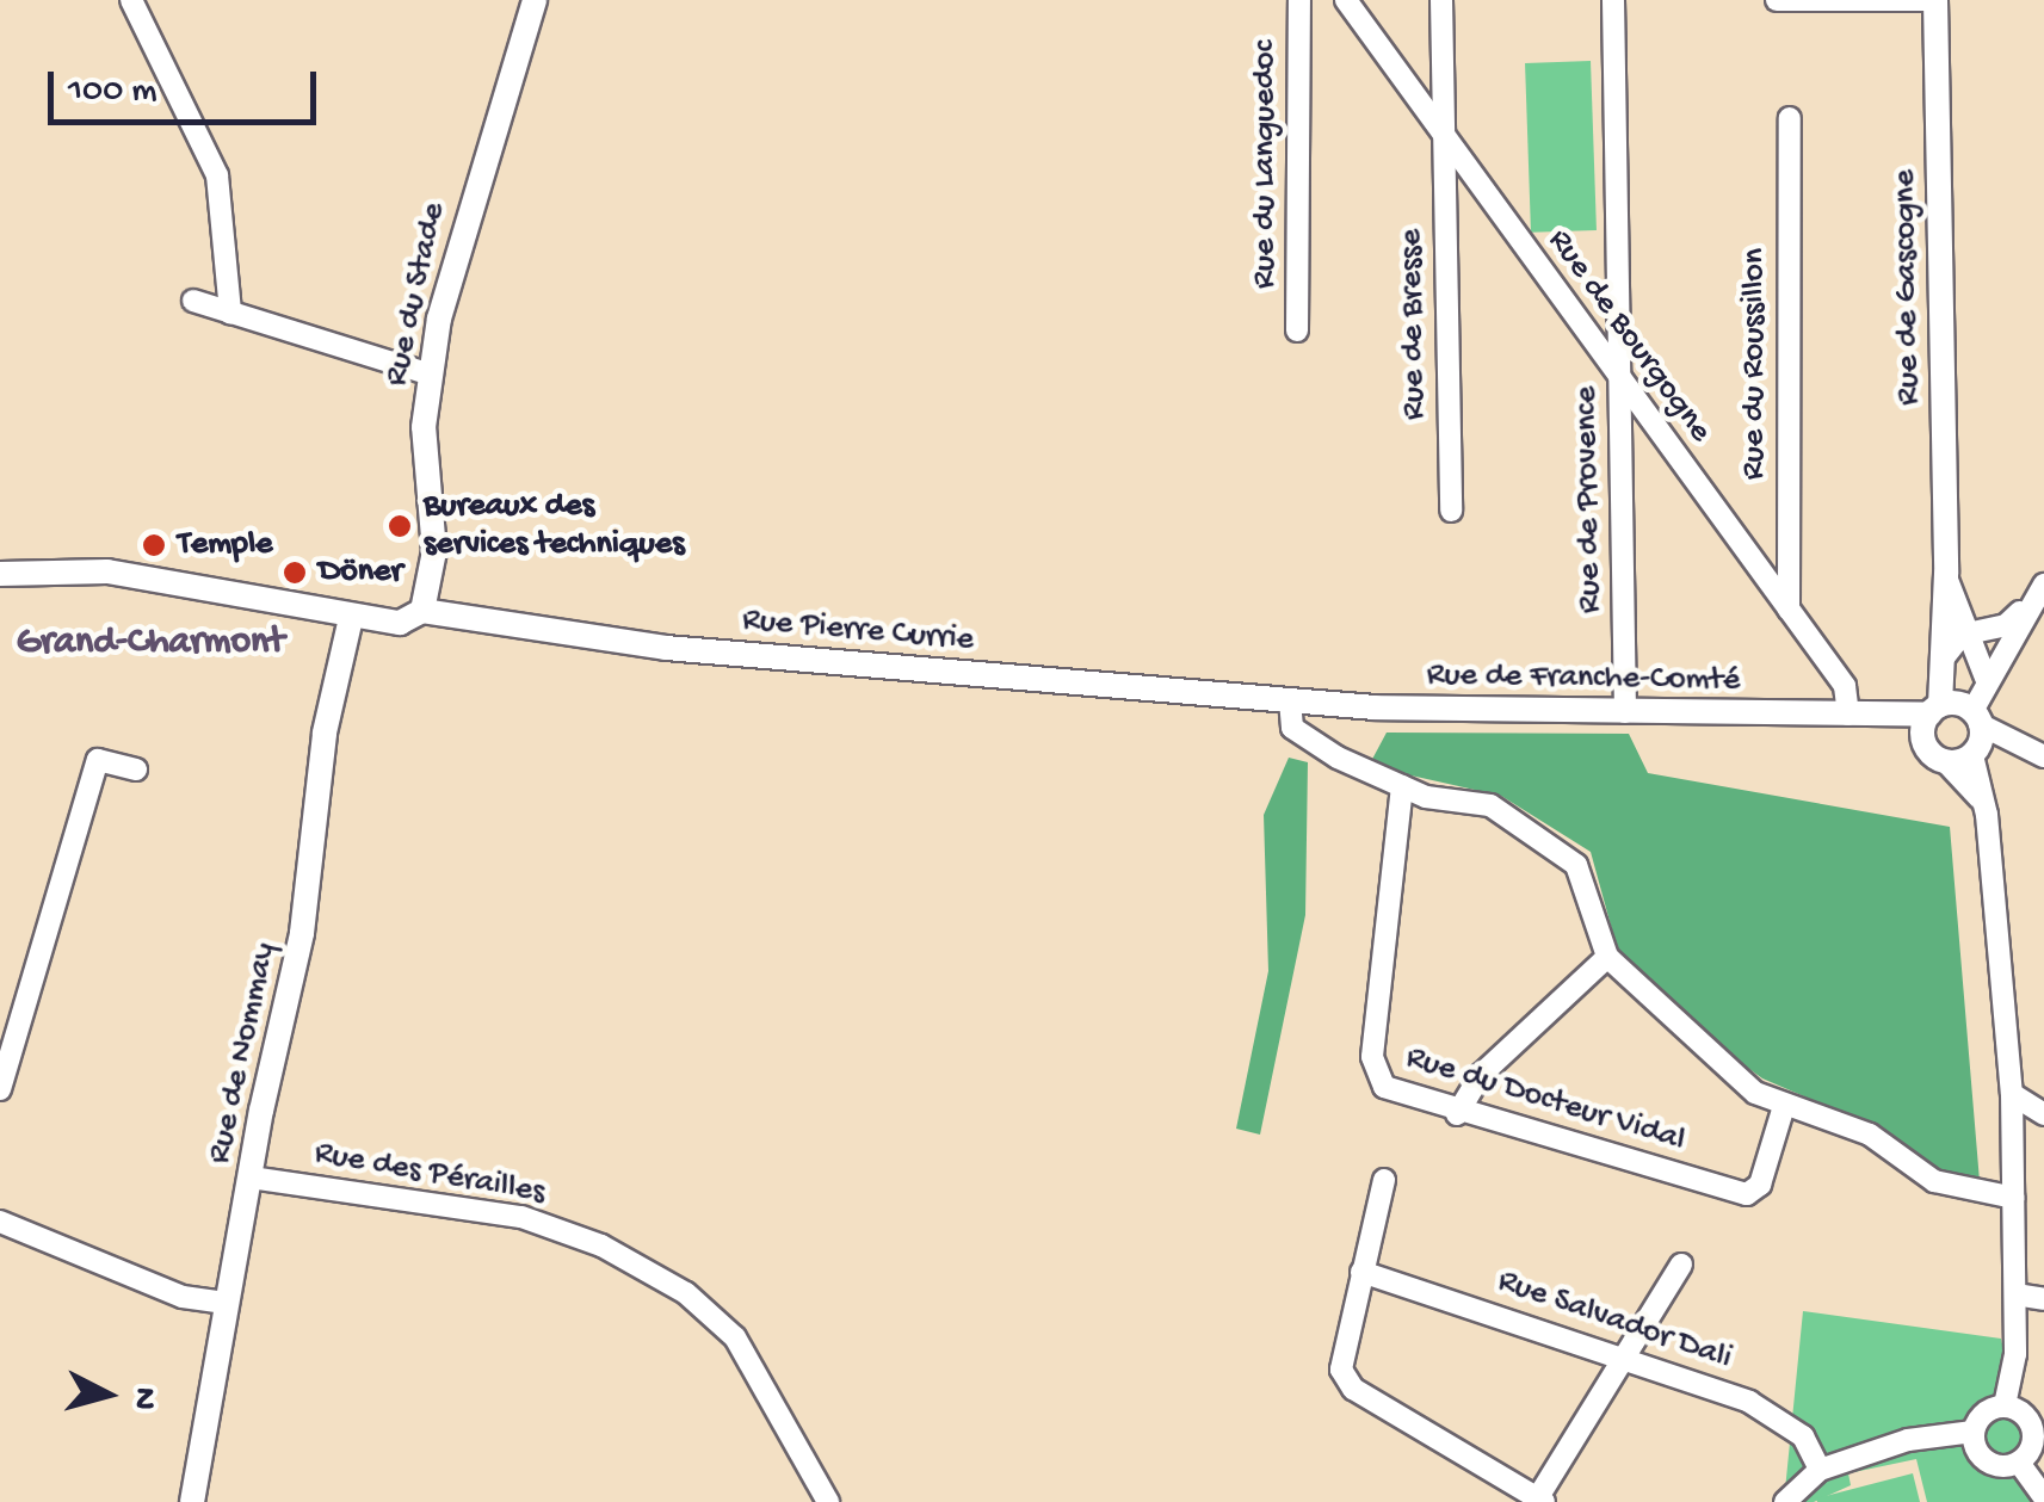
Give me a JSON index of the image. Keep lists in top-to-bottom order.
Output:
{
  "streets": {
    "street": [
      "Rue du Languedoc",
      "Rue de Gascogne",
      "Rue du Stade",
      "Rue de Bresse",
      "Rue de Bourgogne",
      "Rue du Roussillon",
      "Rue de Provence",
      "Rue Pierre Currie",
      "Rue de Franche-Comté",
      "Rue de Nommay",
      "Rue du Docteur Vidal",
      "Rue des Pérailles",
      "Rue Salvador Dali"
    ]
  },
  "crossings": [
    ["Rue de Gascogne", "Rue de Franche-Comté"],
    ["Rue du Stade", "Rue Pierre Currie"],
    ["Rue de Bresse", "Rue de Bourgogne"],
    ["Rue de Bourgogne", "Rue du Roussillon"],
    ["Rue de Bourgogne", "Rue de Provence"],
    ["Rue de Bourgogne", "Rue de Franche-Comté"],
    ["Rue de Provence", "Rue de Franche-Comté"],
    ["Rue Pierre Currie", "Rue de Franche-Comté"],
    ["Rue Pierre Currie", "Rue de Nommay"],
    ["Rue de Nommay", "Rue des Pérailles"]
  ],
  "districts": ["Grand-Charmont"],
  "places": ["Bureaux des services techniques", "Temple", "Döner"],
  "scale_bar": "100 m",
  "north": "right"
}
